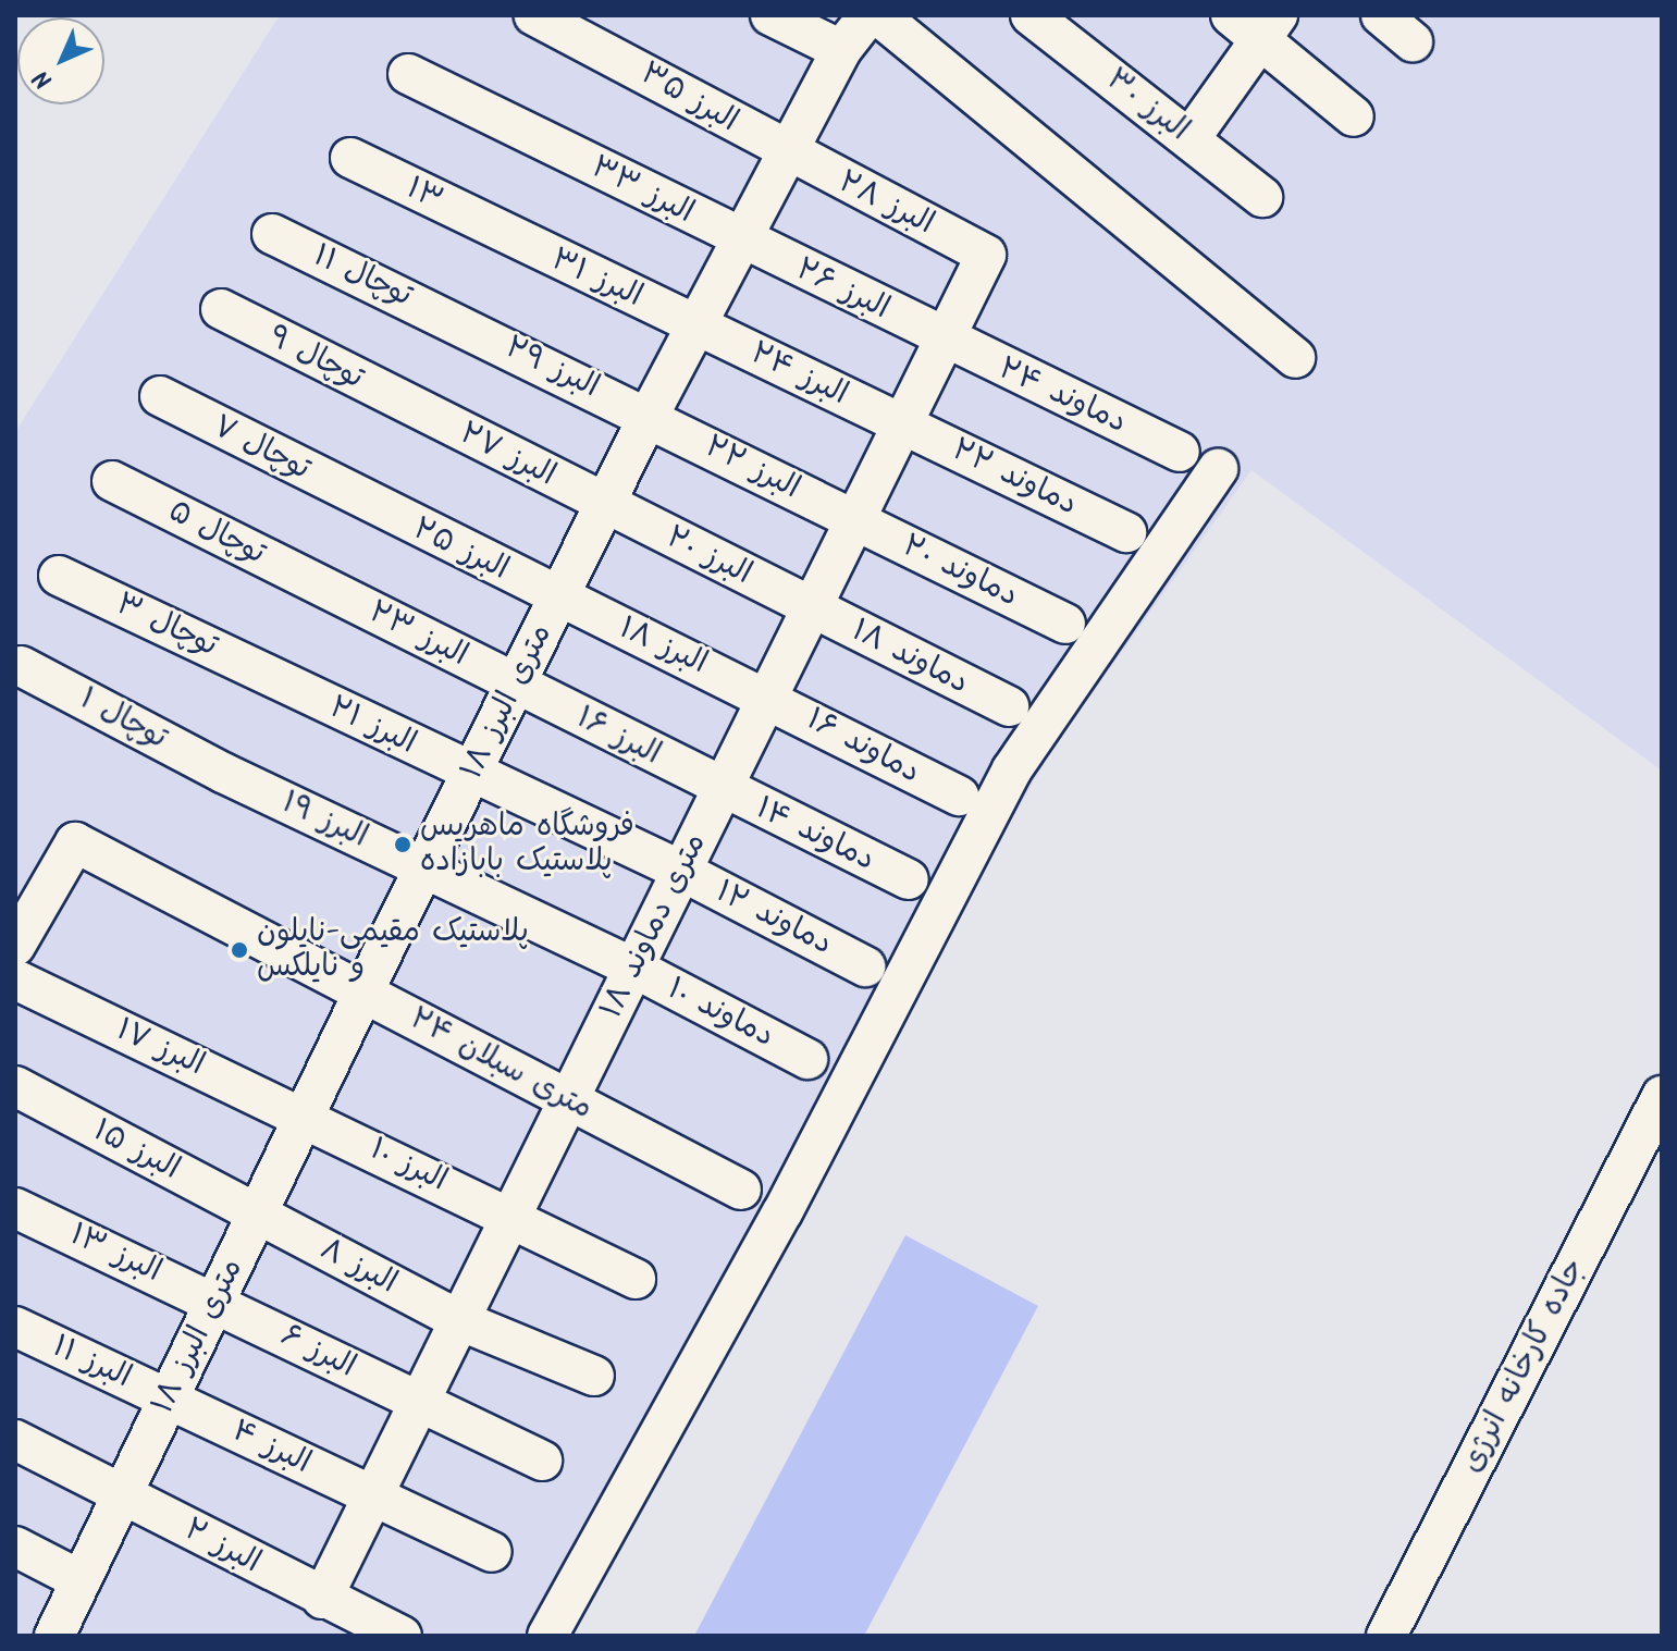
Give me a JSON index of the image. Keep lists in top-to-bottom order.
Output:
{
  "streets": {
    "street": [
      "البرز ۳۵",
      "البرز ۳۰",
      "البرز ۳۳",
      "۱۳",
      "البرز ۲۸",
      "توچال ۱۱",
      "البرز ۳۱",
      "البرز ۲۶",
      "توچال ۹",
      "البرز ۲۹",
      "البرز ۲۴",
      "دماوند ۲۴",
      "توچال ۷",
      "البرز ۲۷",
      "البرز ۲۲",
      "دماوند ۲۲",
      "توچال ۵",
      "البرز ۲۵",
      "البرز ۲۰",
      "دماوند ۲۰",
      "توچال ۳",
      "البرز ۲۳",
      "البرز ۱۸",
      "دماوند ۱۸",
      "۱۸ متری البرز",
      "توچال ۱",
      "البرز ۲۱",
      "البرز ۱۶",
      "دماوند ۱۶",
      "البرز ۱۹",
      "دماوند ۱۴",
      "دماوند ۱۲",
      "۱۸ متری دماوند",
      "دماوند ۱۰",
      "البرز ۱۷",
      "۲۴ متری سبلان",
      "البرز ۱۵",
      "البرز ۱۰",
      "البرز ۱۳",
      "البرز ۸",
      "البرز ۶",
      "البرز ۱۱",
      "جاده کارخانه انرژی",
      "البرز ۴",
      "البرز ۲"
    ]
  },
  "crossings": [
    ["البرز ۳۵", "البرز ۲۸"],
    ["البرز ۳۵", "۱۸ متری البرز"],
    ["البرز ۳۳", "البرز ۲۶"],
    ["البرز ۳۳", "۱۸ متری البرز"],
    ["۱۳", "البرز ۳۱"],
    ["البرز ۲۸", "۱۸ متری البرز"],
    ["البرز ۲۸", "۱۸ متری دماوند"],
    ["توچال ۱۱", "البرز ۲۹"],
    ["البرز ۳۱", "البرز ۲۴"],
    ["البرز ۳۱", "۱۸ متری البرز"],
    ["البرز ۲۶", "دماوند ۲۴"],
    ["البرز ۲۶", "۱۸ متری البرز"],
    ["البرز ۲۶", "۱۸ متری دماوند"],
    ["توچال ۹", "البرز ۲۷"],
    ["البرز ۲۹", "البرز ۲۲"],
    ["البرز ۲۹", "۱۸ متری البرز"],
    ["البرز ۲۴", "دماوند ۲۲"],
    ["البرز ۲۴", "۱۸ متری البرز"],
    ["البرز ۲۴", "۱۸ متری دماوند"],
    ["دماوند ۲۴", "۱۸ متری دماوند"],
    ["توچال ۷", "البرز ۲۵"],
    ["البرز ۲۷", "البرز ۲۰"],
    ["البرز ۲۷", "۱۸ متری البرز"],
    ["البرز ۲۲", "دماوند ۲۰"],
    ["البرز ۲۲", "۱۸ متری البرز"],
    ["البرز ۲۲", "۱۸ متری دماوند"],
    ["دماوند ۲۲", "۱۸ متری دماوند"],
    ["توچال ۵", "البرز ۲۳"],
    ["البرز ۲۵", "البرز ۱۸"],
    ["البرز ۲۵", "۱۸ متری البرز"],
    ["البرز ۲۰", "دماوند ۱۸"],
    ["البرز ۲۰", "۱۸ متری البرز"],
    ["البرز ۲۰", "۱۸ متری دماوند"],
    ["دماوند ۲۰", "۱۸ متری دماوند"],
    ["توچال ۳", "البرز ۲۱"],
    ["البرز ۲۳", "۱۸ متری البرز"],
    ["البرز ۲۳", "البرز ۱۶"],
    ["البرز ۱۸", "۱۸ متری البرز"],
    ["البرز ۱۸", "دماوند ۱۶"],
    ["البرز ۱۸", "۱۸ متری دماوند"],
    ["دماوند ۱۸", "۱۸ متری دماوند"],
    ["۱۸ متری البرز", "البرز ۲۱"],
    ["۱۸ متری البرز", "البرز ۱۶"],
    ["۱۸ متری البرز", "البرز ۱۹"],
    ["۱۸ متری البرز", "البرز ۱۷"],
    ["۱۸ متری البرز", "۲۴ متری سبلان"],
    ["۱۸ متری البرز", "البرز ۱۵"],
    ["۱۸ متری البرز", "البرز ۱۰"],
    ["۱۸ متری البرز", "البرز ۱۳"],
    ["۱۸ متری البرز", "البرز ۸"],
    ["۱۸ متری البرز", "البرز ۶"],
    ["۱۸ متری البرز", "البرز ۱۱"],
    ["۱۸ متری البرز", "البرز ۴"],
    ["۱۸ متری البرز", "البرز ۲"],
    ["توچال ۱", "البرز ۱۹"],
    ["البرز ۲۱", "دماوند ۱۲"],
    ["البرز ۲۱", "۱۸ متری دماوند"],
    ["البرز ۱۶", "دماوند ۱۴"],
    ["البرز ۱۶", "۱۸ متری دماوند"],
    ["دماوند ۱۶", "۱۸ متری دماوند"],
    ["البرز ۱۹", "۱۸ متری دماوند"],
    ["البرز ۱۹", "دماوند ۱۰"],
    ["دماوند ۱۴", "۱۸ متری دماوند"],
    ["دماوند ۱۲", "۱۸ متری دماوند"],
    ["۱۸ متری دماوند", "دماوند ۱۰"],
    ["۱۸ متری دماوند", "۲۴ متری سبلان"],
    ["۱۸ متری دماوند", "البرز ۱۰"],
    ["۱۸ متری دماوند", "البرز ۸"],
    ["۱۸ متری دماوند", "البرز ۶"],
    ["۱۸ متری دماوند", "البرز ۴"],
    ["۱۸ متری دماوند", "البرز ۲"],
    ["البرز ۱۷", "البرز ۱۰"],
    ["البرز ۱۵", "البرز ۸"],
    ["البرز ۱۳", "البرز ۶"],
    ["البرز ۱۱", "البرز ۴"]
  ],
  "places": ["فروشگاه ماهریس پلاستیک بابازاده", "پلاستیک مقیمی-نایلون و نایلکس"],
  "north": "bottom left"
}
